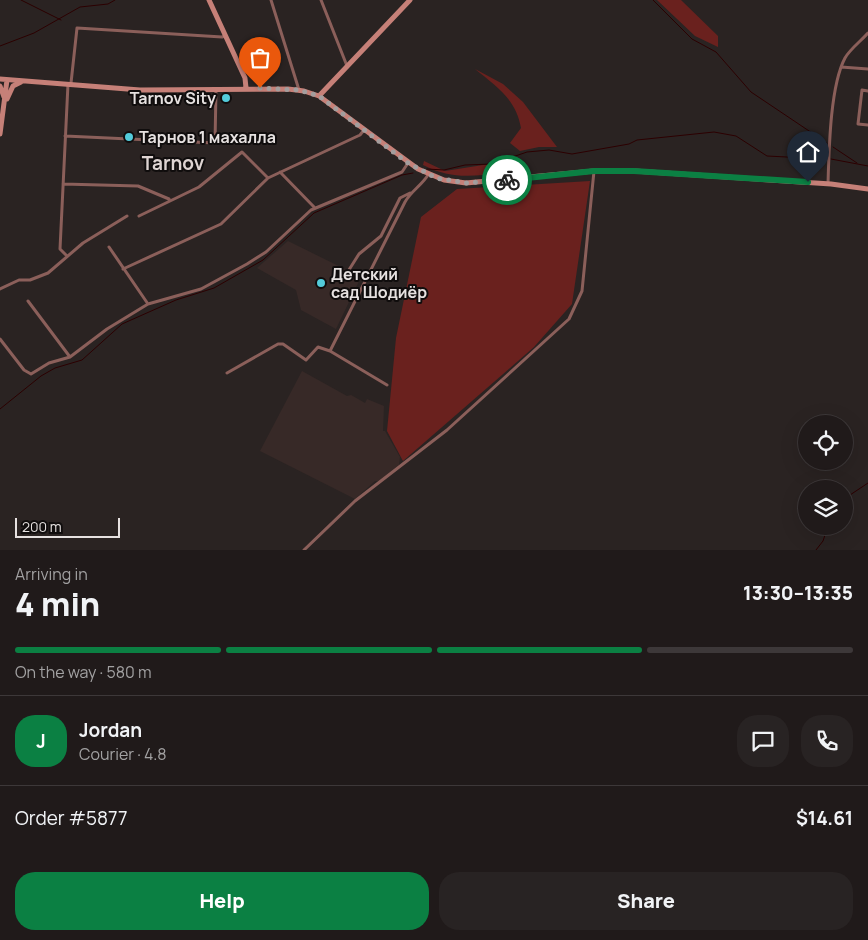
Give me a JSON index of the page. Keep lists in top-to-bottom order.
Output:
{
  "districts": ["Tarnov"],
  "places": ["Tarnov Sity", "Тарнов 1 махалла", "Детский сад Шодиёр"],
  "scale_bar": "200 m",
  "page": {
    "scale": "200 m",
    "heading": ["4 min", "Arriving in", "13:30–13:35"],
    "panel": [
      "Jordan",
      "Courier · 4.8",
      "Order #5877",
      "$14.61"
    ],
    "bar": "On the way · 580 m",
    "round": "J",
    "buttons": ["Help", "Share"]
  }
}
